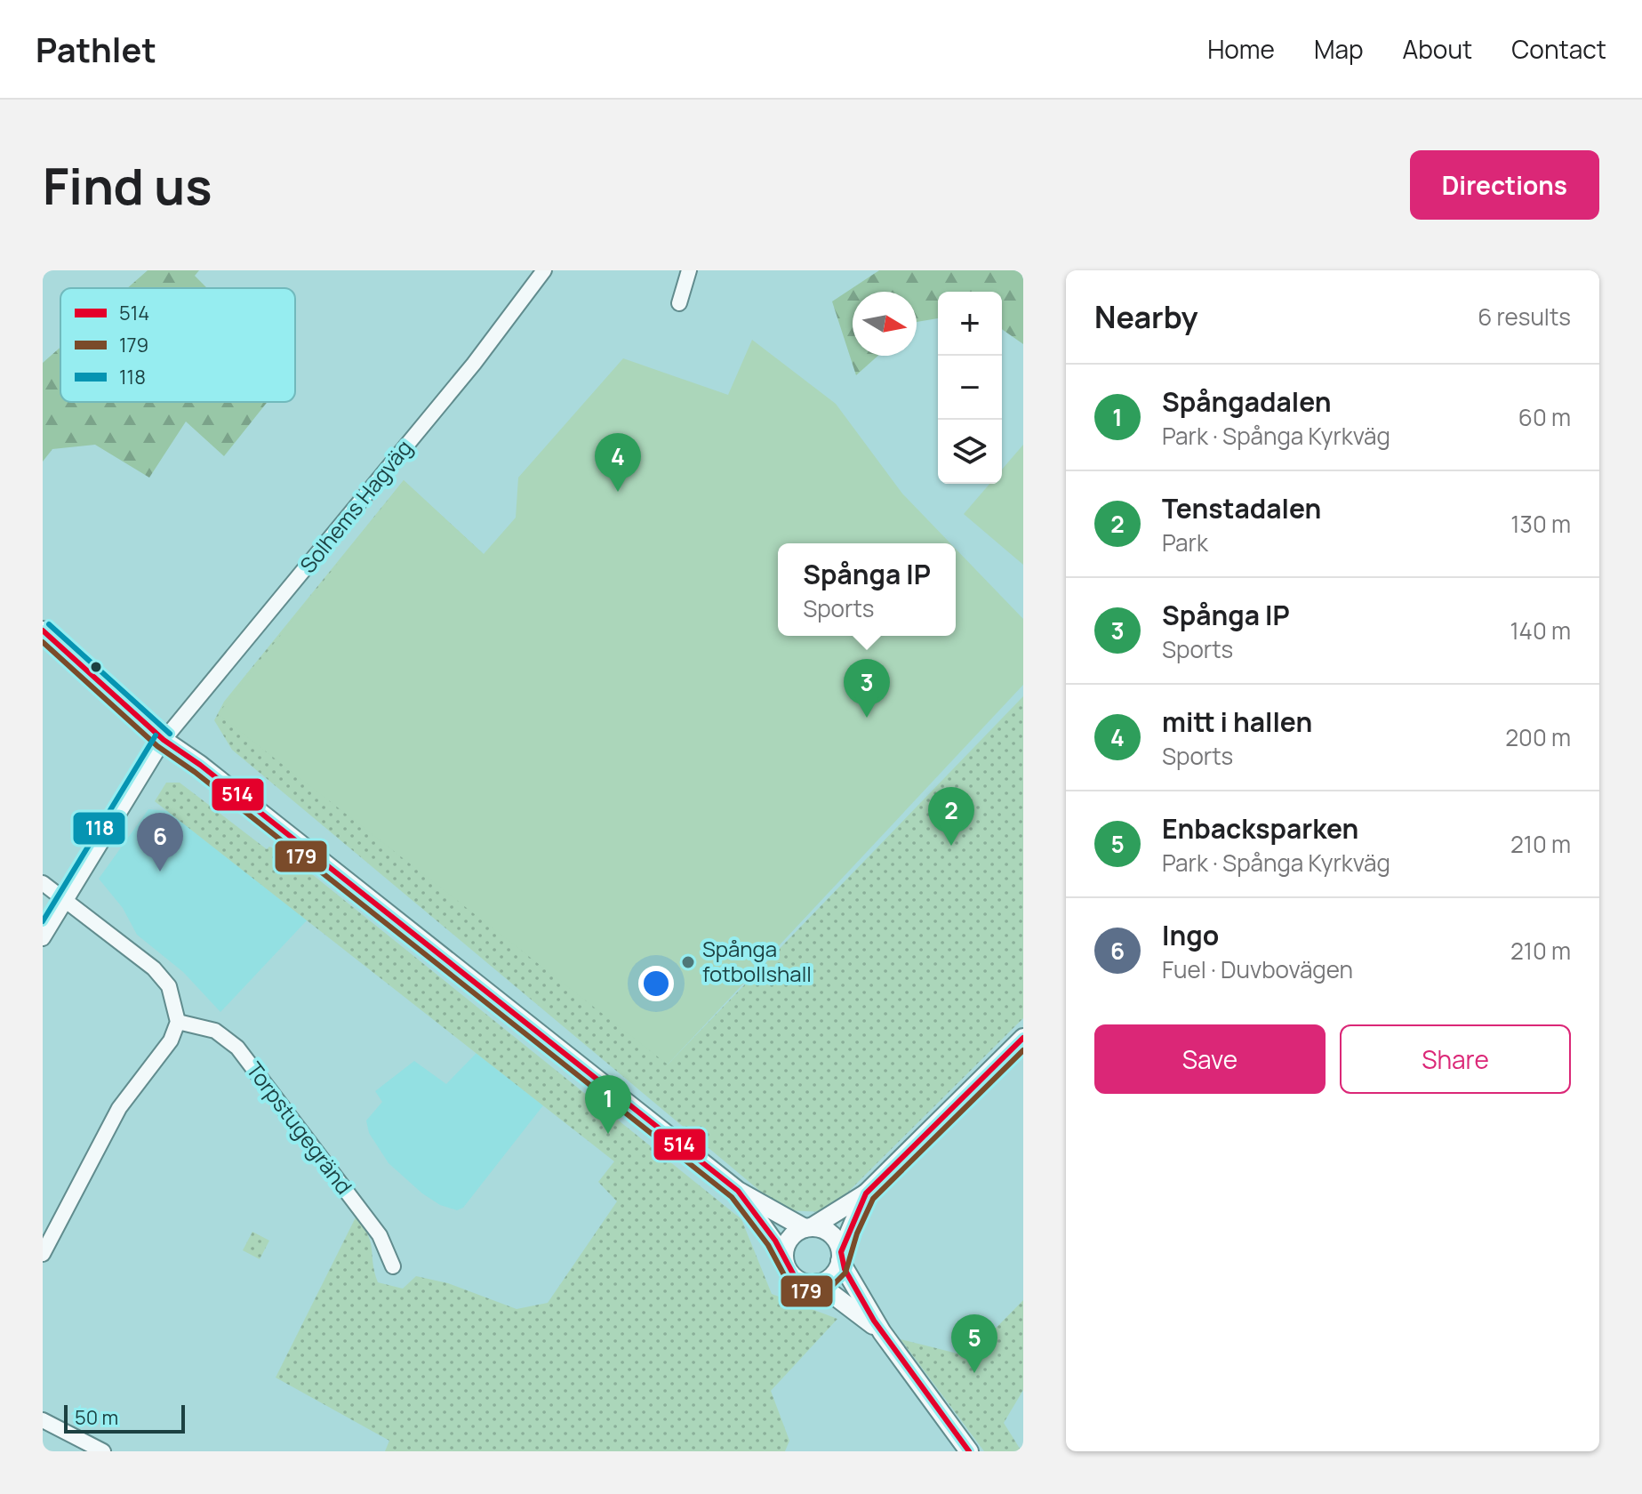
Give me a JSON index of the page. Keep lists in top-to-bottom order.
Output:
{
  "streets": {
    "street": ["Solhems Hagväg", "Torpstugegränd"]
  },
  "places": ["Spånga fotbollshall"],
  "lines": ["transit line 118", "transit line 514", "transit line 179"],
  "legend": ["514", "179", "118"],
  "scale_bar": "50 m",
  "north": "right",
  "page": {
    "header": "Pathlet",
    "nav": [
      "Home",
      "Map",
      "About",
      "Contact"
    ],
    "buttons": [
      "Directions",
      ["Save", "Share"]
    ],
    "title": "Find us",
    "heading": ["Nearby", "6 results"],
    "map_buttons": ["+", "−"],
    "list": [
      {
        "mark": "1",
        "name": "Spångadalen",
        "note": "Park · Spånga Kyrkväg",
        "value": "60 m"
      },
      {
        "mark": "2",
        "name": "Tenstadalen",
        "note": "Park",
        "value": "130 m"
      },
      {
        "mark": "3",
        "name": "Spånga IP",
        "note": "Sports",
        "value": "140 m"
      },
      {
        "mark": "4",
        "name": "mitt i hallen",
        "note": "Sports",
        "value": "200 m"
      },
      {
        "mark": "5",
        "name": "Enbacksparken",
        "note": "Park · Spånga Kyrkväg",
        "value": "210 m"
      },
      {
        "mark": "6",
        "name": "Ingo",
        "note": "Fuel · Duvbovägen",
        "value": "210 m"
      }
    ],
    "pins": [
      "4",
      "3",
      "2",
      "6",
      "1",
      "5"
    ],
    "popup": ["Spånga IP", "Sports"],
    "scale": "50 m"
  }
}
